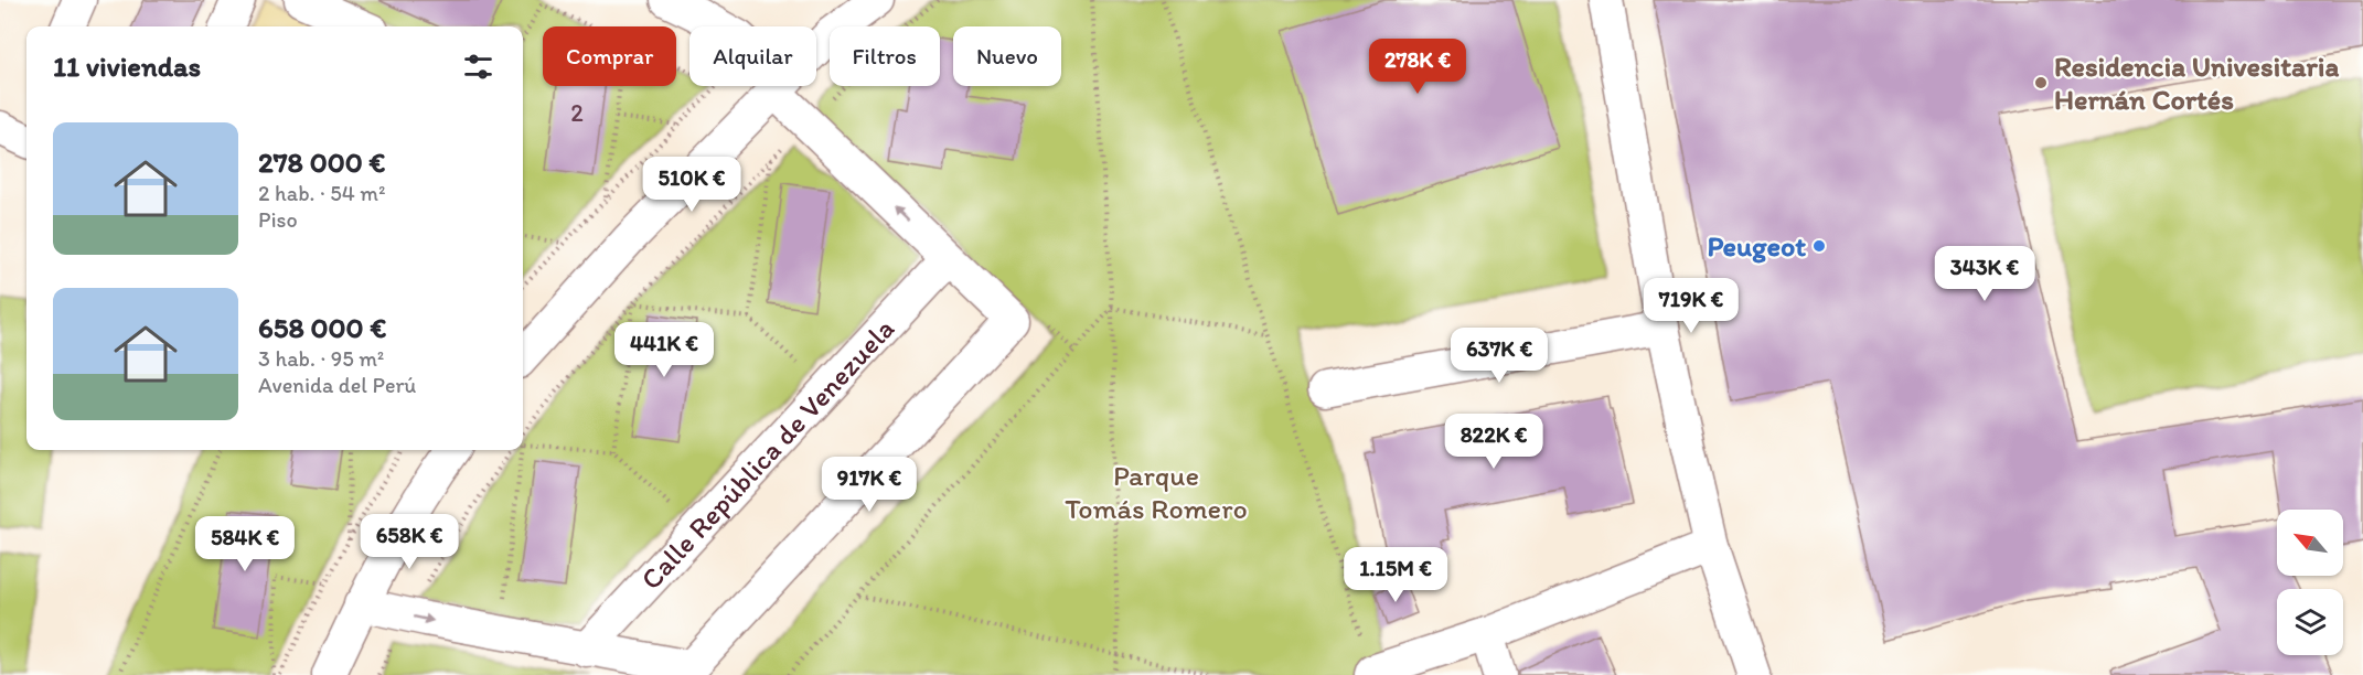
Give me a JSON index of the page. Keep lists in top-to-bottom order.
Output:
{
  "streets": {
    "street": ["Calle República de Venezuela"]
  },
  "parks": ["Parque Tomás Romero"],
  "places": ["Residencia Univesitaria Hernán Cortés", "Peugeot"],
  "house_numbers": ["2"],
  "north": "top left",
  "page": {
    "chip": [
      "Comprar",
      "Alquilar",
      "Filtros",
      "Nuevo"
    ],
    "heading": "11 viviendas",
    "price": [
      "278K €",
      "510K €",
      "343K €",
      "719K €",
      "441K €",
      "637K €",
      "822K €",
      "917K €",
      "658K €",
      "584K €",
      "1.15M €"
    ],
    "list": [
      {
        "name": "278 000 €",
        "note": "2 hab. · 54 m² · Piso"
      },
      {
        "name": "658 000 €",
        "note": "3 hab. · 95 m² · Avenida del Perú"
      }
    ]
  }
}
